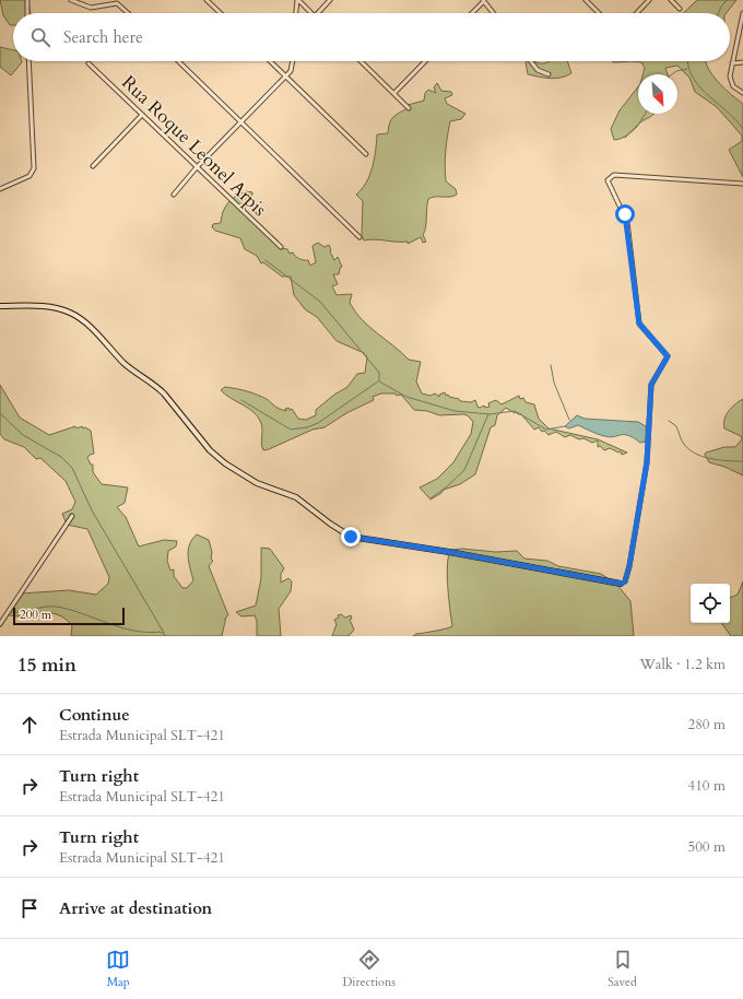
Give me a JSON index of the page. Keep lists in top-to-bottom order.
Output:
{
  "streets": {
    "street": ["Rua Roque Leonel Arpis"]
  },
  "scale_bar": "200 m",
  "north": "bottom right",
  "page": {
    "search": "Search here",
    "scale": "200 m",
    "heading": ["15 min", "Walk · 1.2 km"],
    "list": [
      ["Continue", "Estrada Municipal SLT-421", "280 m"],
      ["Turn right", "Estrada Municipal SLT-421", "410 m"],
      ["Turn right", "Estrada Municipal SLT-421", "500 m"],
      "Arrive at destination"
    ],
    "nav": ["Map", "Directions", "Saved"]
  }
}
